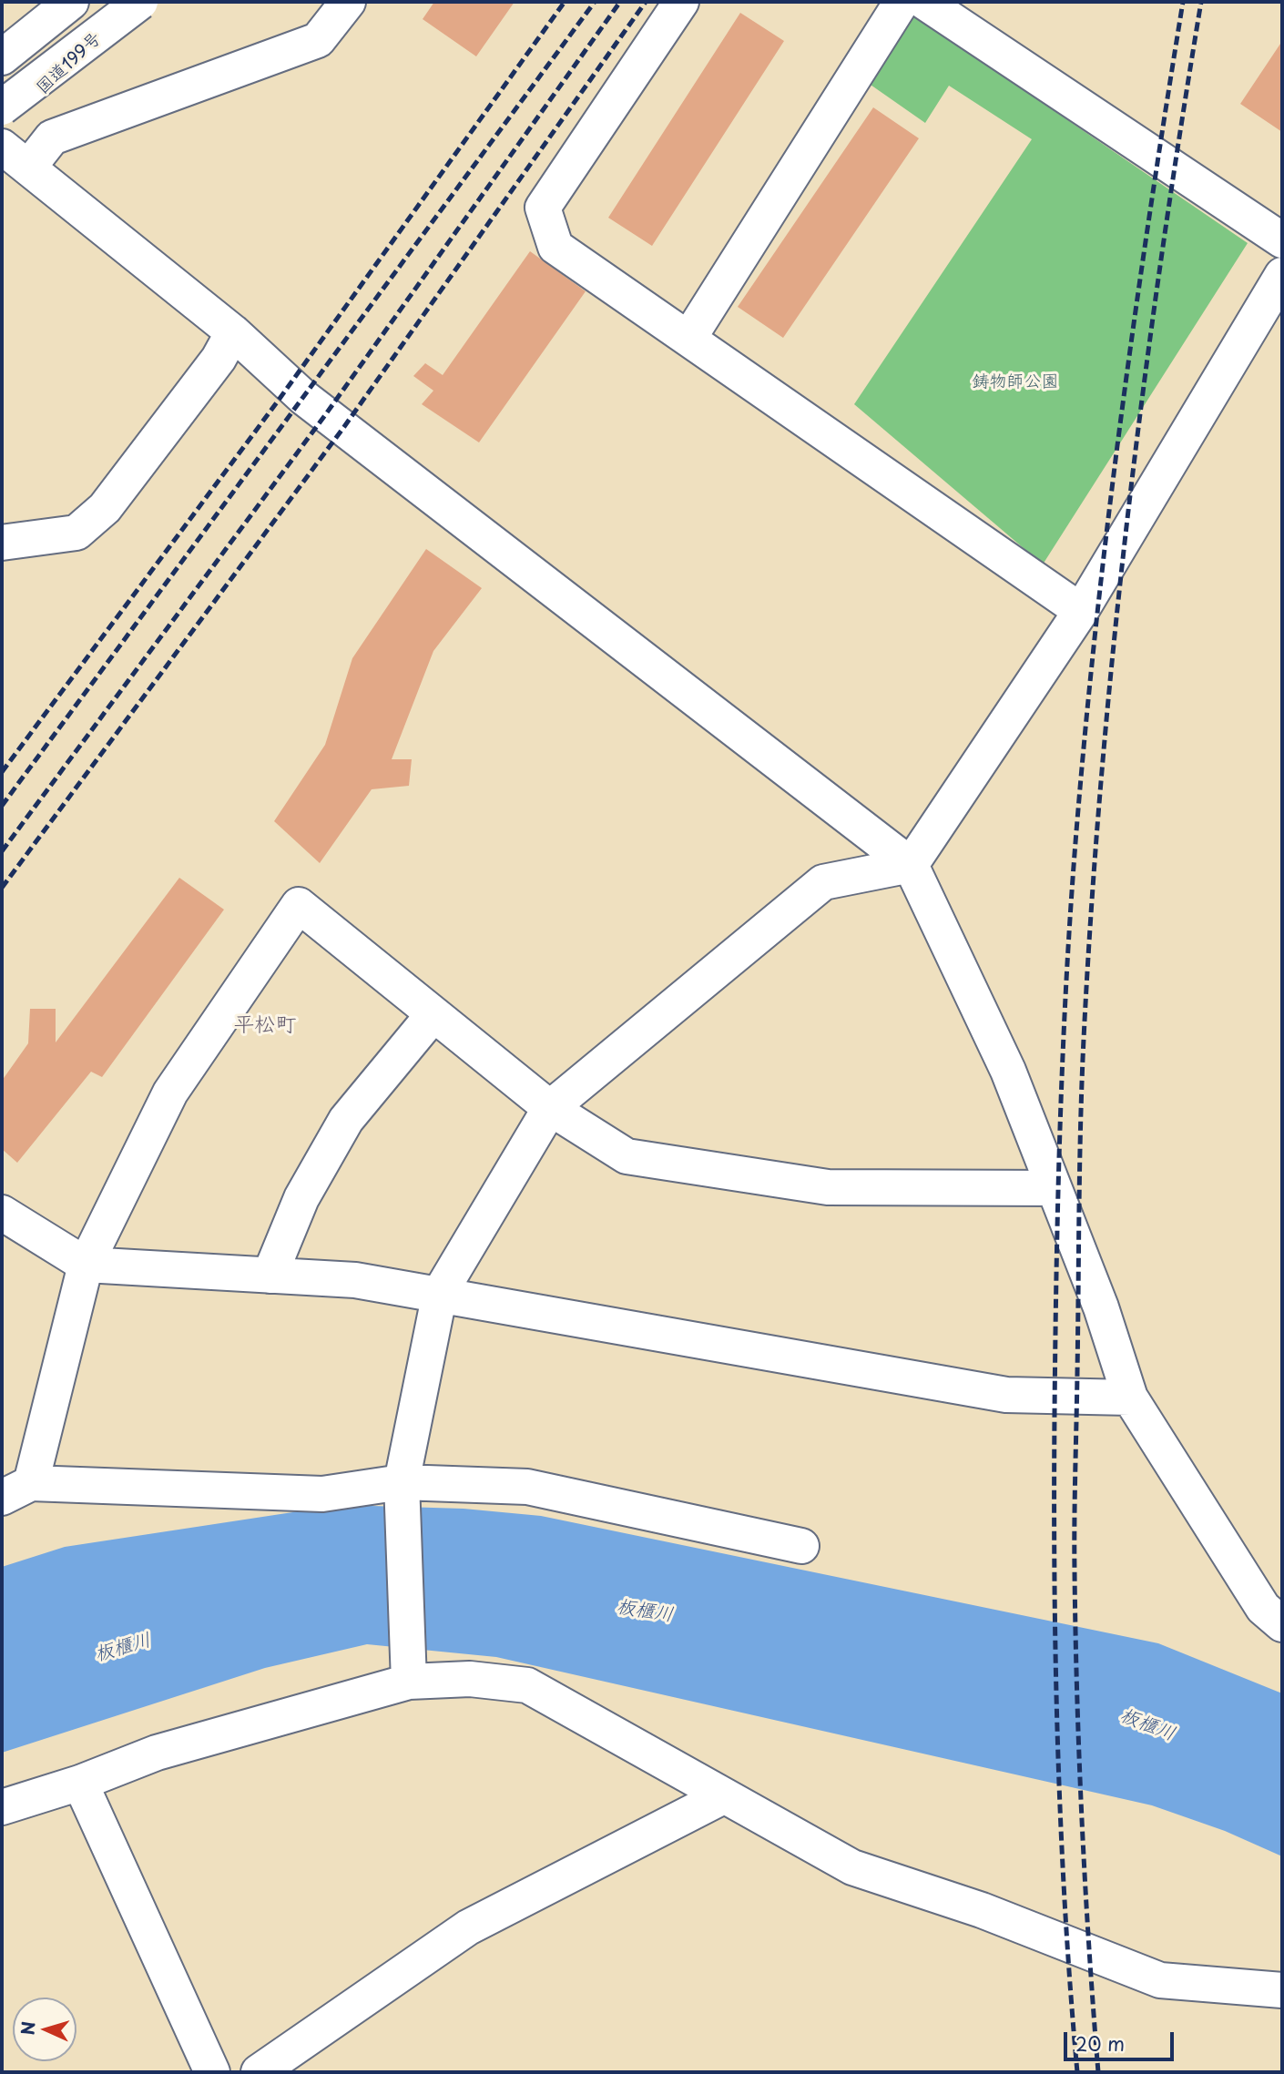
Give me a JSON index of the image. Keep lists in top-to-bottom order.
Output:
{
  "streets": {
    "main road": ["国道199号"]
  },
  "districts": ["平松町"],
  "water": ["板櫃川"],
  "parks": ["鋳物師公園"],
  "scale_bar": "20 m",
  "north": "left"
}
